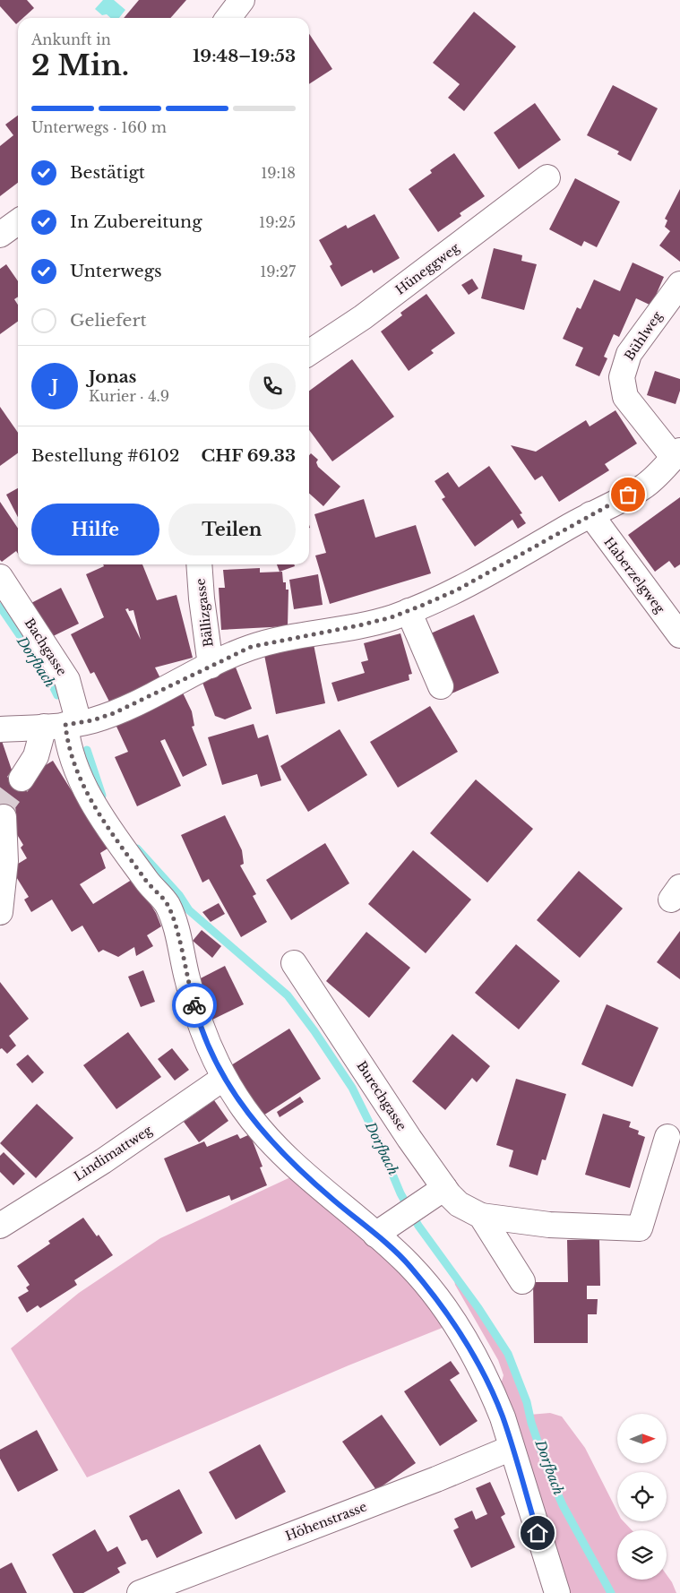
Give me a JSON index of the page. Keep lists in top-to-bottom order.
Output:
{
  "streets": {
    "street": [
      "Hüneggweg",
      "Bühlweg",
      "Haberzelgweg",
      "Bällizgasse",
      "Bachgasse",
      "Burechgasse",
      "Lindimattweg",
      "Höhenstrasse"
    ]
  },
  "crossings": [
    ["Bachgasse", "Lindimattweg"],
    ["Bachgasse", "Höhenstrasse"]
  ],
  "water": ["Dorfbach"],
  "north": "right",
  "page": {
    "heading": ["2 Min.", "Ankunft in", "19:48–19:53"],
    "panel": [
      "Jonas",
      "Kurier · 4.9",
      "Bestellung #6102",
      "CHF 69.33"
    ],
    "bar": "Unterwegs · 160 m",
    "list": [
      ["Bestätigt", "19:18"],
      ["In Zubereitung", "19:25"],
      ["Unterwegs", "19:27"],
      "Geliefert"
    ],
    "round": "J",
    "buttons": ["Hilfe", "Teilen"]
  }
}
